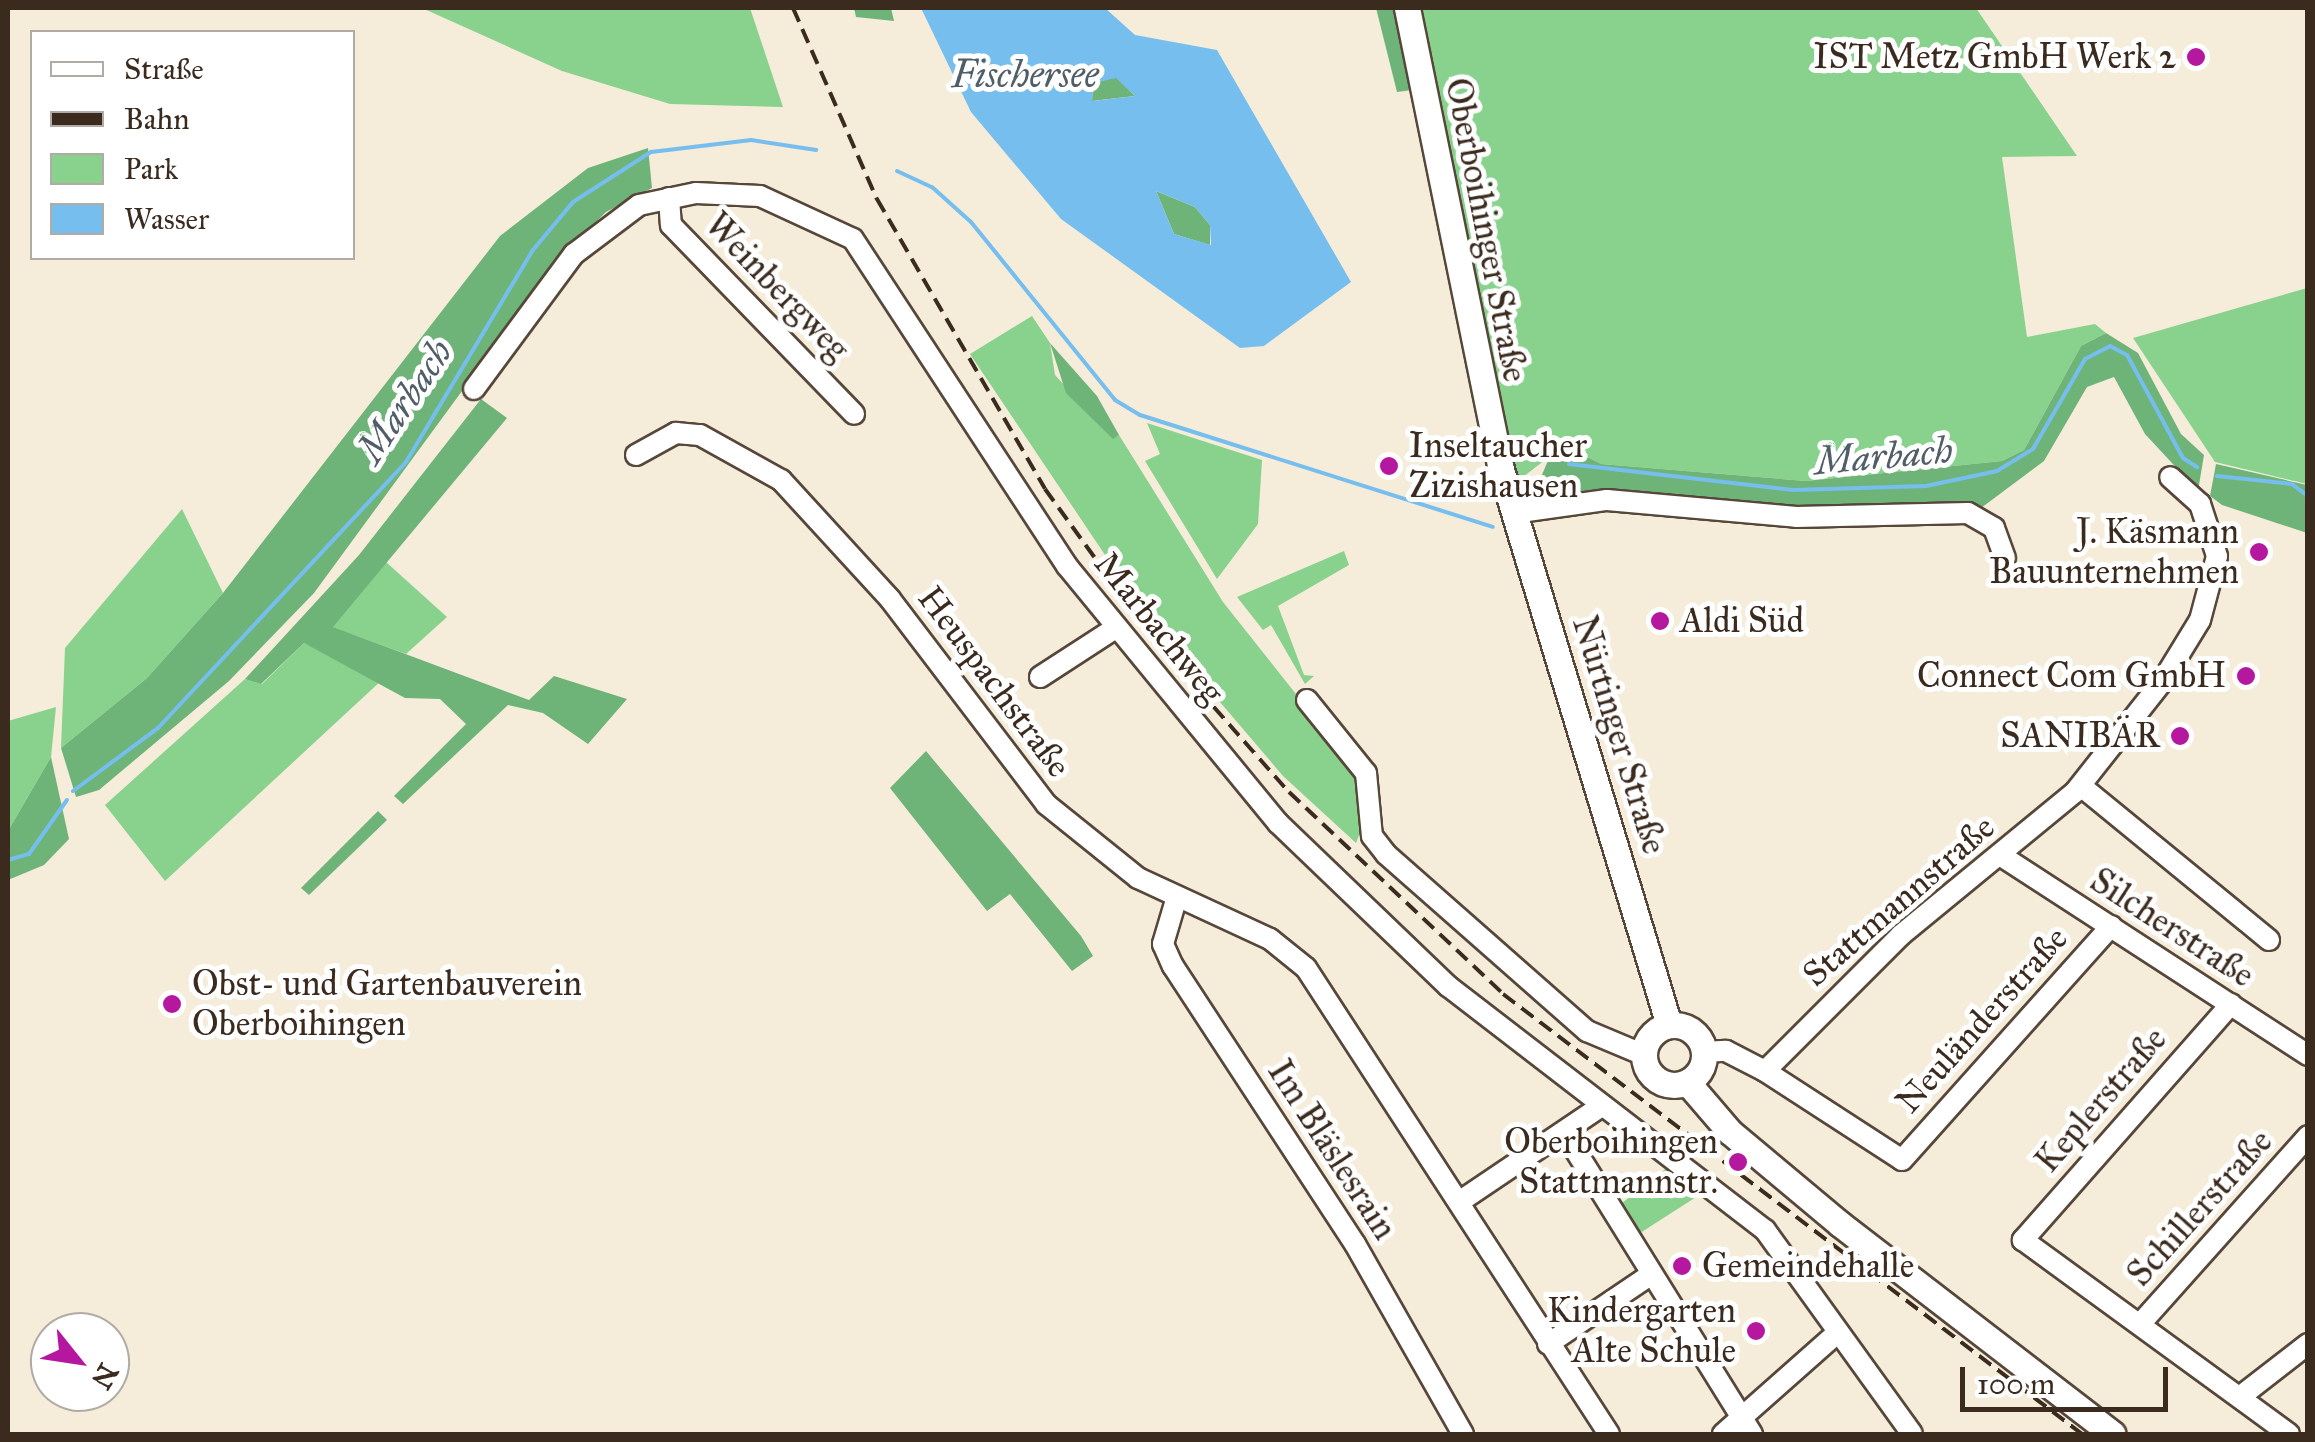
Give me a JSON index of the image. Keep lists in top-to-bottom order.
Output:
{
  "streets": {
    "main road": ["Oberboihinger Straße", "Nürtinger Straße"],
    "street": [
      "Weinbergweg",
      "Marbachweg",
      "Heuspachstraße",
      "Stattmannstraße",
      "Silcherstraße",
      "Neuländerstraße",
      "Keplerstraße",
      "Im Bläslesrain",
      "Schillerstraße"
    ]
  },
  "crossings": [
    ["Oberboihinger Straße", "Nürtinger Straße"],
    ["Weinbergweg", "Marbachweg"],
    ["Heuspachstraße", "Im Bläslesrain"],
    ["Stattmannstraße", "Silcherstraße"],
    ["Stattmannstraße", "Neuländerstraße"],
    ["Silcherstraße", "Neuländerstraße"],
    ["Silcherstraße", "Keplerstraße"],
    ["Keplerstraße", "Schillerstraße"]
  ],
  "water": ["Fischersee", "Marbach"],
  "places": [
    "IST Metz GmbH Werk 2",
    "Inseltaucher Zizishausen",
    "J. Käsmann Bauunternehmen",
    "Aldi Süd",
    "Connect Com GmbH",
    "SANIBÄR",
    "Obst- und Gartenbauverein Oberboihingen",
    "Oberboihingen Stattmannstr.",
    "Gemeindehalle",
    "Kindergarten Alte Schule"
  ],
  "legend": [
    "Straße",
    "Bahn",
    "Park",
    "Wasser"
  ],
  "scale_bar": "100 m",
  "north": "bottom right"
}
